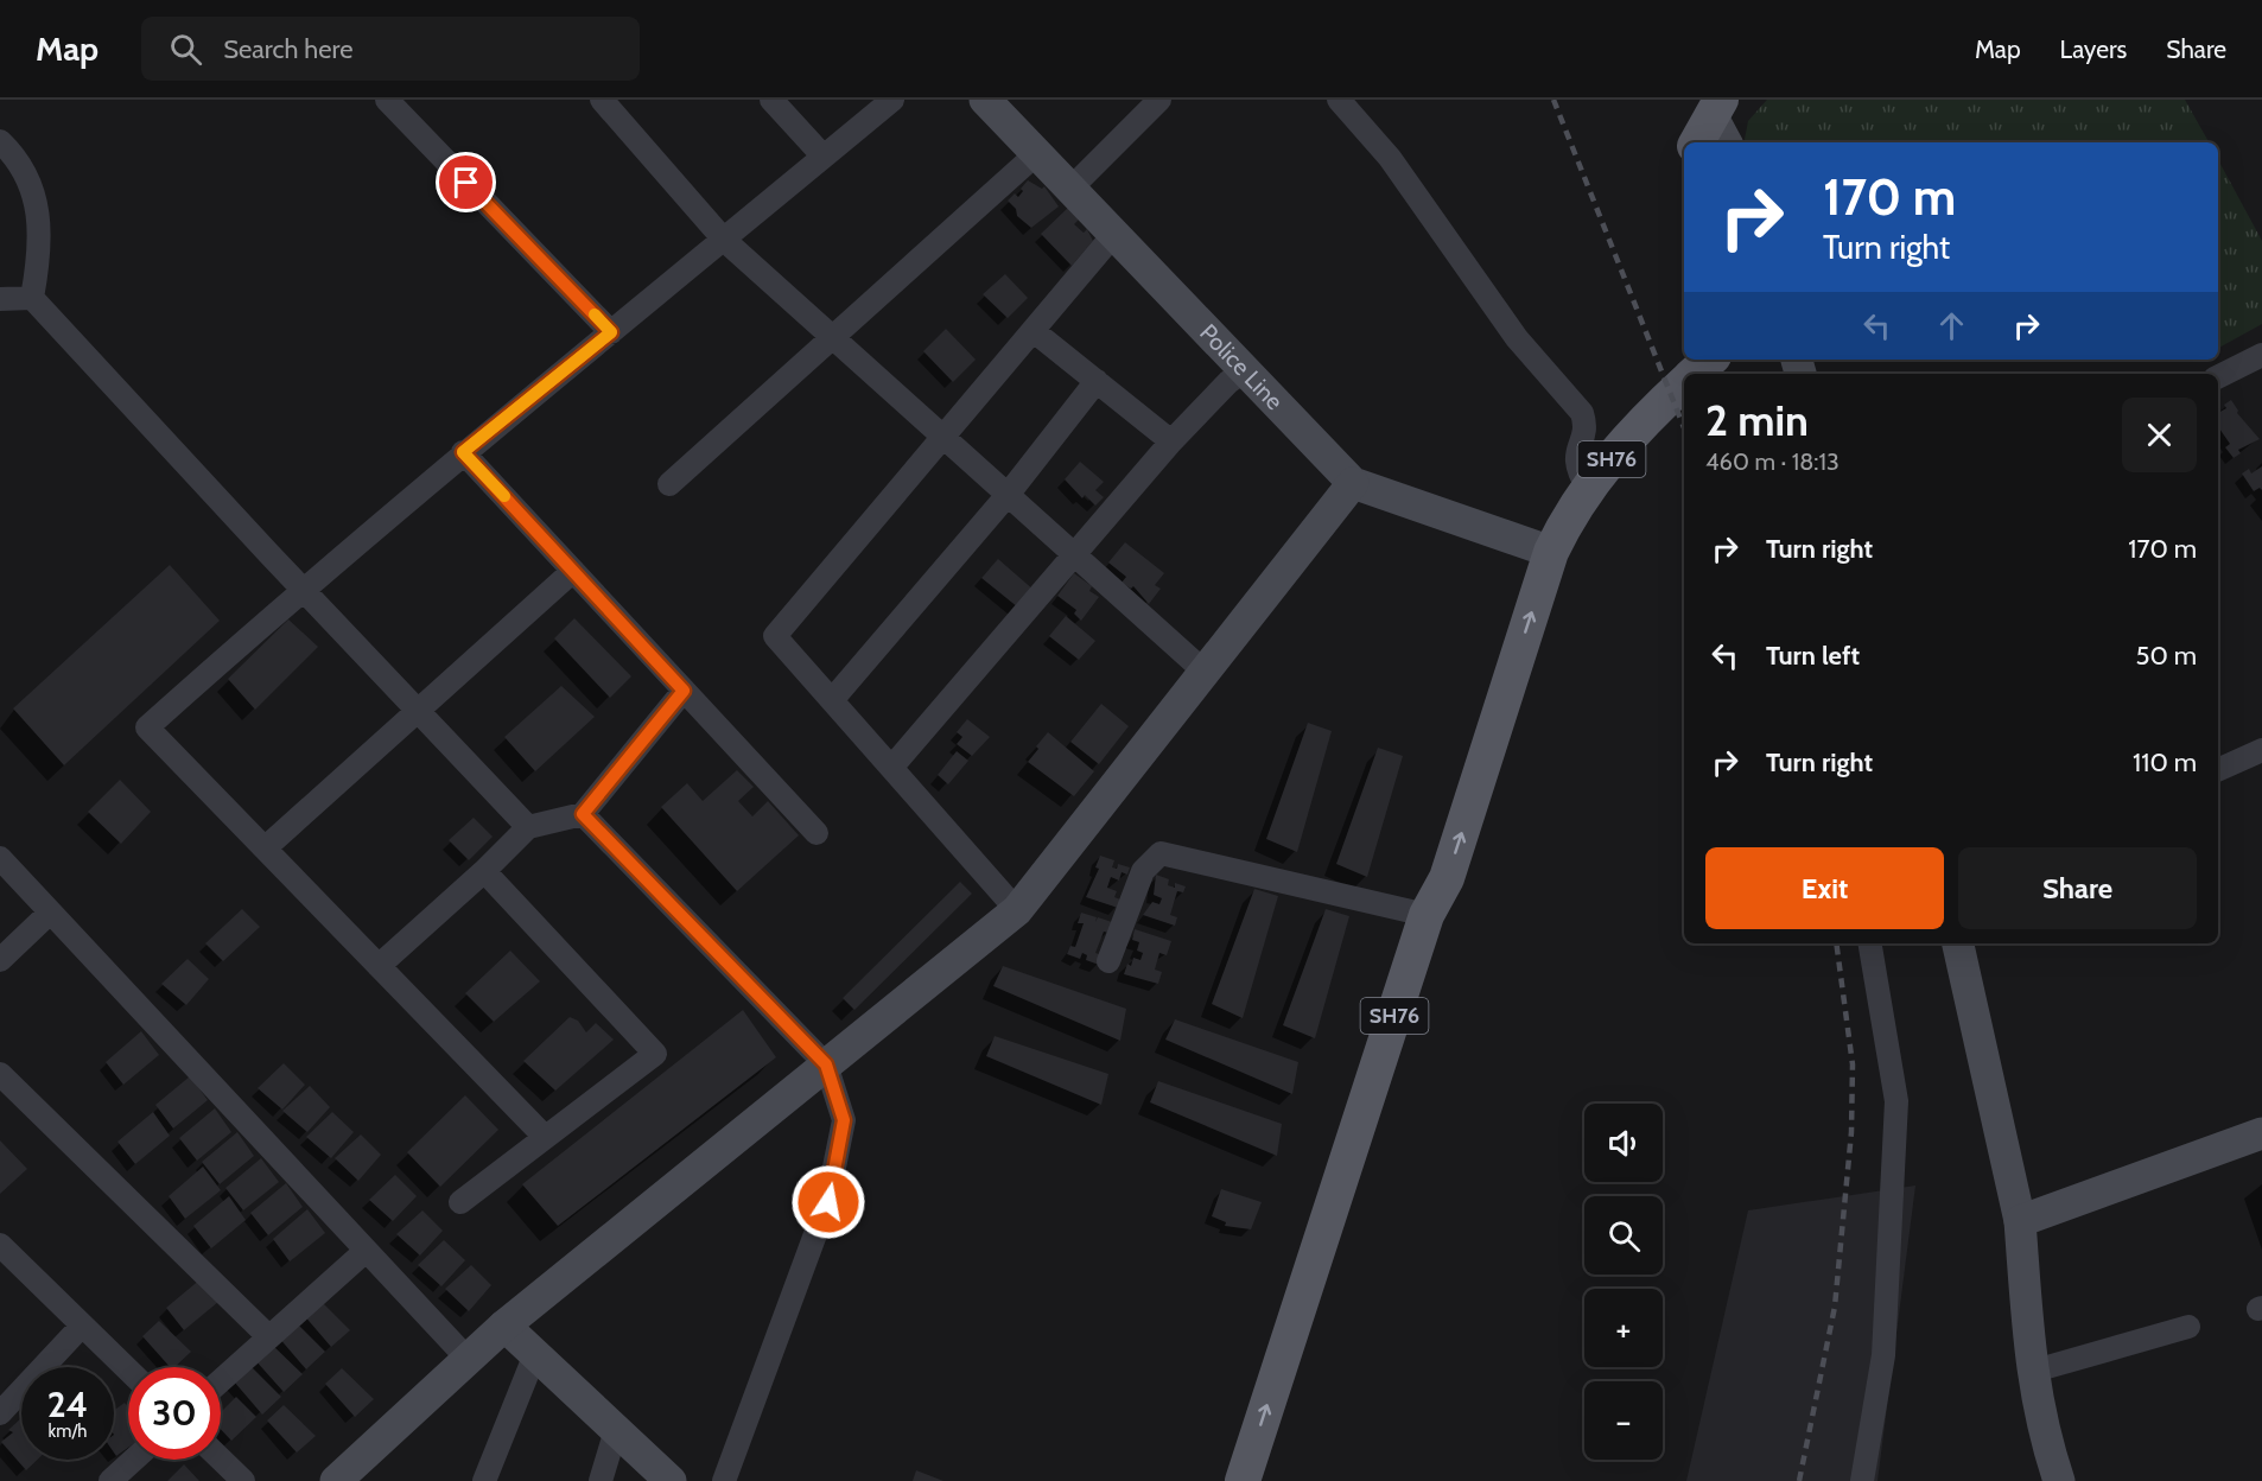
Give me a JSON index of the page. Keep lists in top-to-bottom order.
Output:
{
  "streets": {
    "main road": ["SH76"],
    "street": ["Police Line"]
  },
  "crossings": [
    ["Police Line", "SH76"]
  ],
  "page": {
    "header": "Map",
    "search": "Search here",
    "nav": ["Map", "Layers", "Share"],
    "turn": ["170 m", "Turn right"],
    "heading": ["2 min", "460 m · 18:13"],
    "list": [
      {
        "name": "Turn right",
        "value": "170 m"
      },
      {
        "name": "Turn left",
        "value": "50 m"
      },
      {
        "name": "Turn right",
        "value": "110 m"
      }
    ],
    "buttons": ["Exit", "Share"],
    "map_buttons": ["+", "−"],
    "speed": "24 km/h",
    "limit": "30"
  }
}
